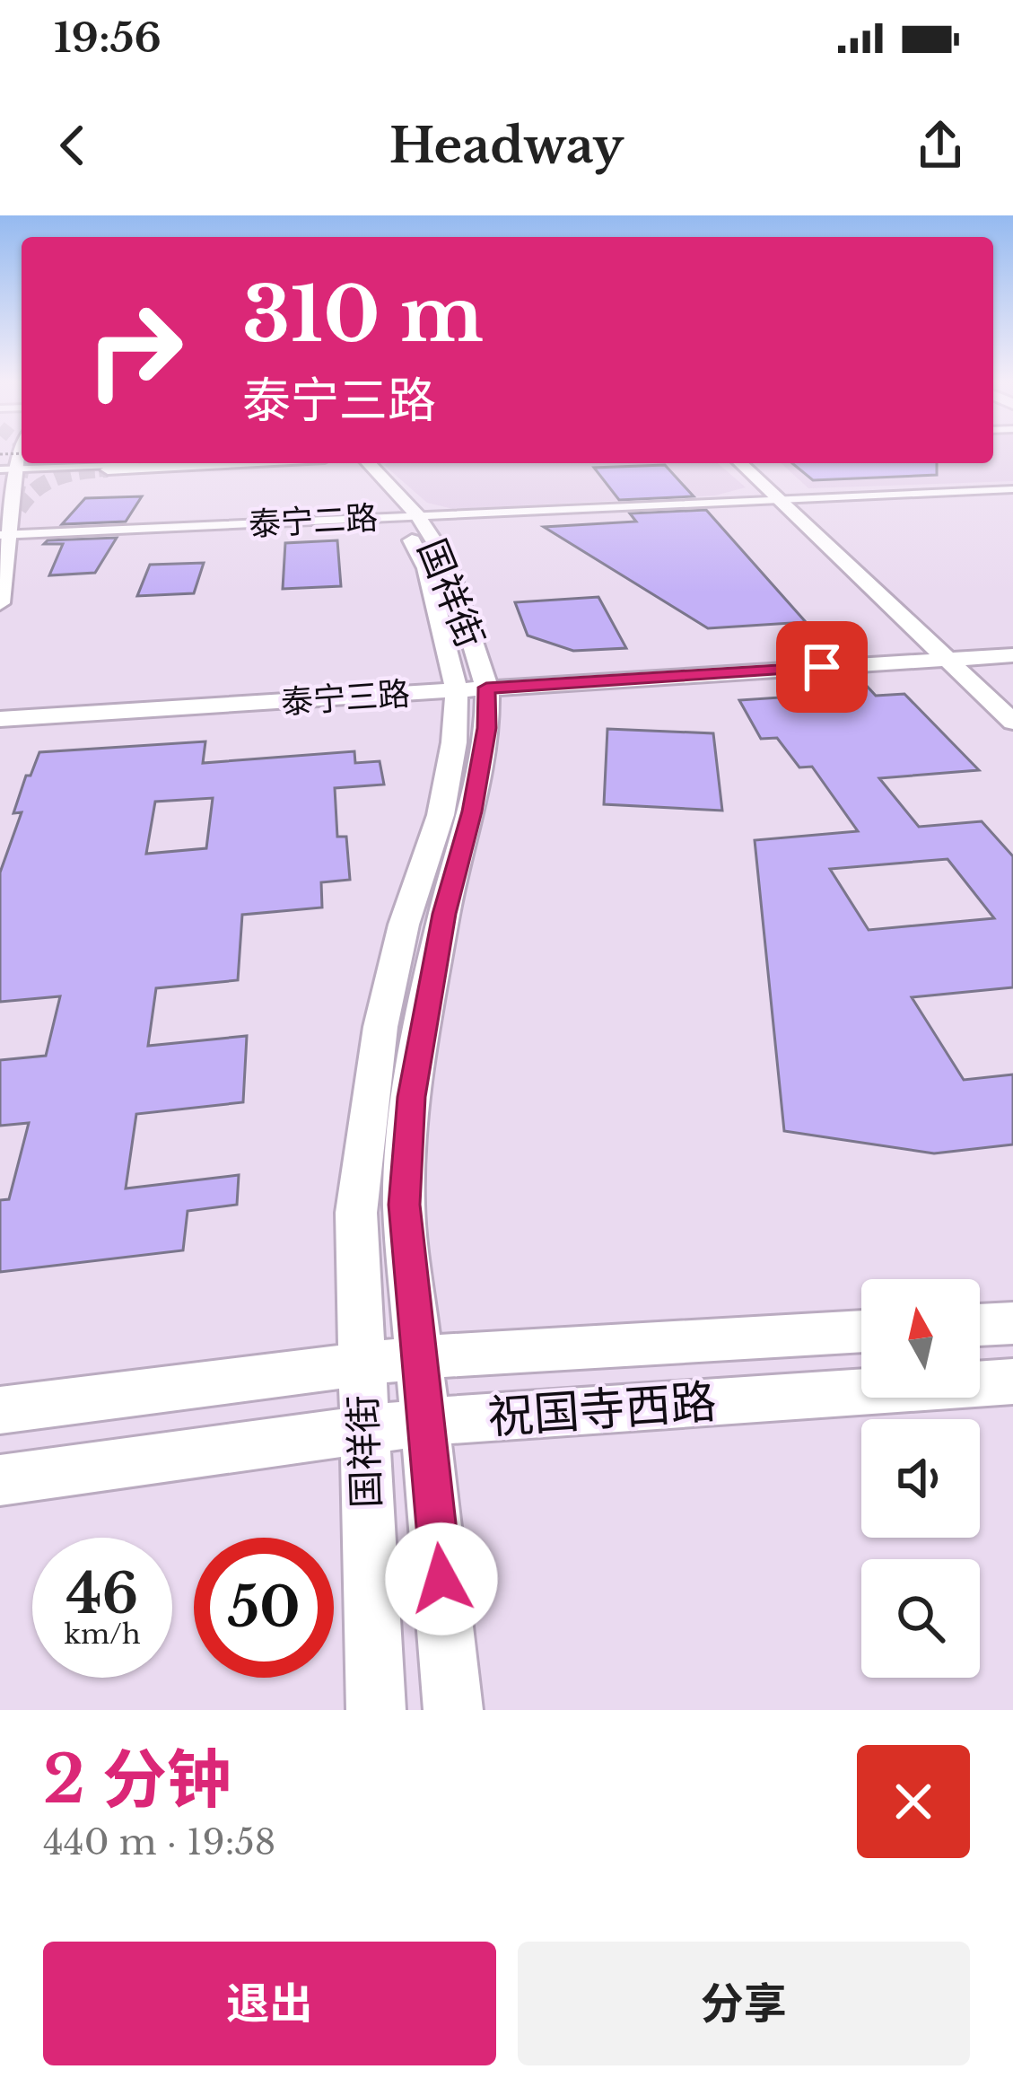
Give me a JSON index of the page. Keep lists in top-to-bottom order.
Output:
{
  "streets": {
    "main road": ["国祥街", "泰宁三路", "祝国寺西路"],
    "street": ["泰宁二路"]
  },
  "crossings": [
    ["泰宁二路", "国祥街"],
    ["国祥街", "泰宁三路"],
    ["国祥街", "祝国寺西路"]
  ],
  "north": "top",
  "page": {
    "status": "19:56",
    "header": "Headway",
    "turn": ["310 m", "泰宁三路"],
    "speed": "46 km/h",
    "limit": "50",
    "heading": ["2 分钟", "440 m · 19:58"],
    "buttons": ["退出", "分享"]
  }
}
